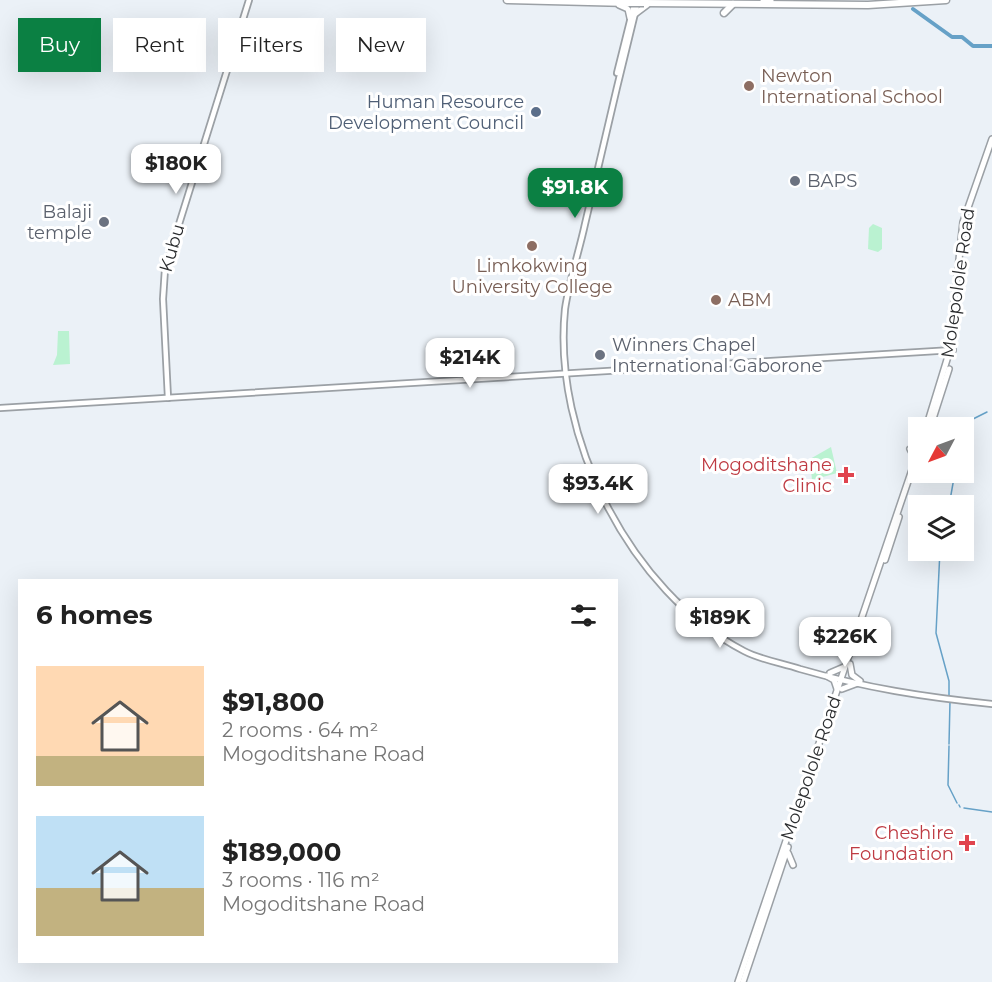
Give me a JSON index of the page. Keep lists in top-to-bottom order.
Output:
{
  "streets": {
    "main road": ["Kubu", "Molepolole Road"]
  },
  "places": {
    "other": [
      "Newton International School",
      "Human Resource Development Council",
      "BAPS",
      "Balaji temple",
      "Limkokwing University College",
      "ABM",
      "Winners Chapel International Gaborone"
    ],
    "health": ["Mogoditshane Clinic", "Cheshire Foundation"]
  },
  "north": "bottom left",
  "page": {
    "chip": [
      "Buy",
      "Rent",
      "Filters",
      "New"
    ],
    "price": [
      "$180K",
      "$91.8K",
      "$214K",
      "$93.4K",
      "$189K",
      "$226K"
    ],
    "heading": "6 homes",
    "list": [
      {
        "name": "$91,800",
        "note": "2 rooms · 64 m² · Mogoditshane Road"
      },
      {
        "name": "$189,000",
        "note": "3 rooms · 116 m² · Mogoditshane Road"
      }
    ]
  }
}
